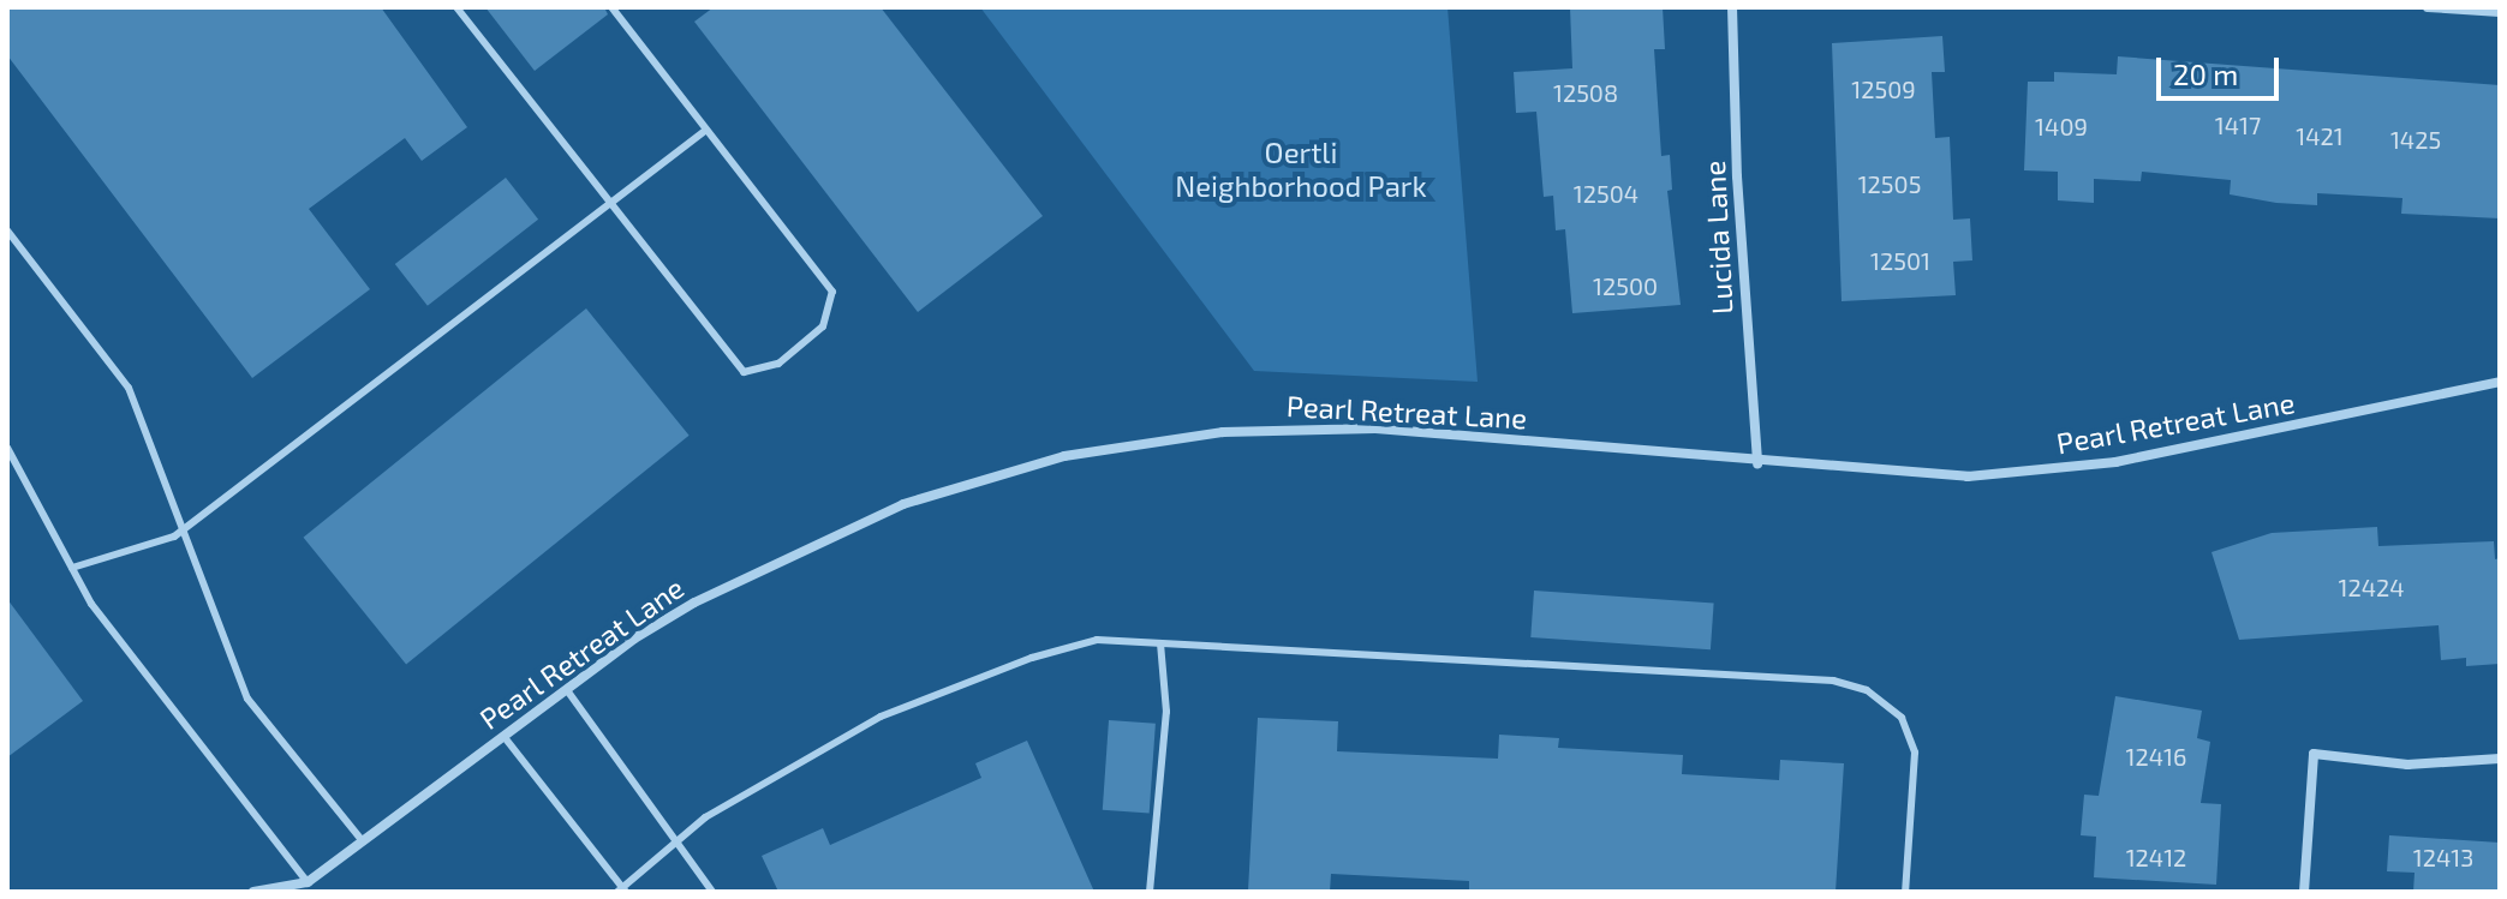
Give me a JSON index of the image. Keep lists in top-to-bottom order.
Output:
{
  "streets": {
    "street": ["Lucida Lane", "Pearl Retreat Lane"]
  },
  "crossings": [
    ["Lucida Lane", "Pearl Retreat Lane"]
  ],
  "parks": ["Oertli Neighborhood Park"],
  "house_numbers": [
    "12509",
    "12508",
    "1417",
    "1409",
    "1421",
    "1425",
    "12505",
    "12504",
    "12501",
    "12500",
    "12424",
    "12416",
    "12412",
    "12413"
  ],
  "scale_bar": "20 m"
}
